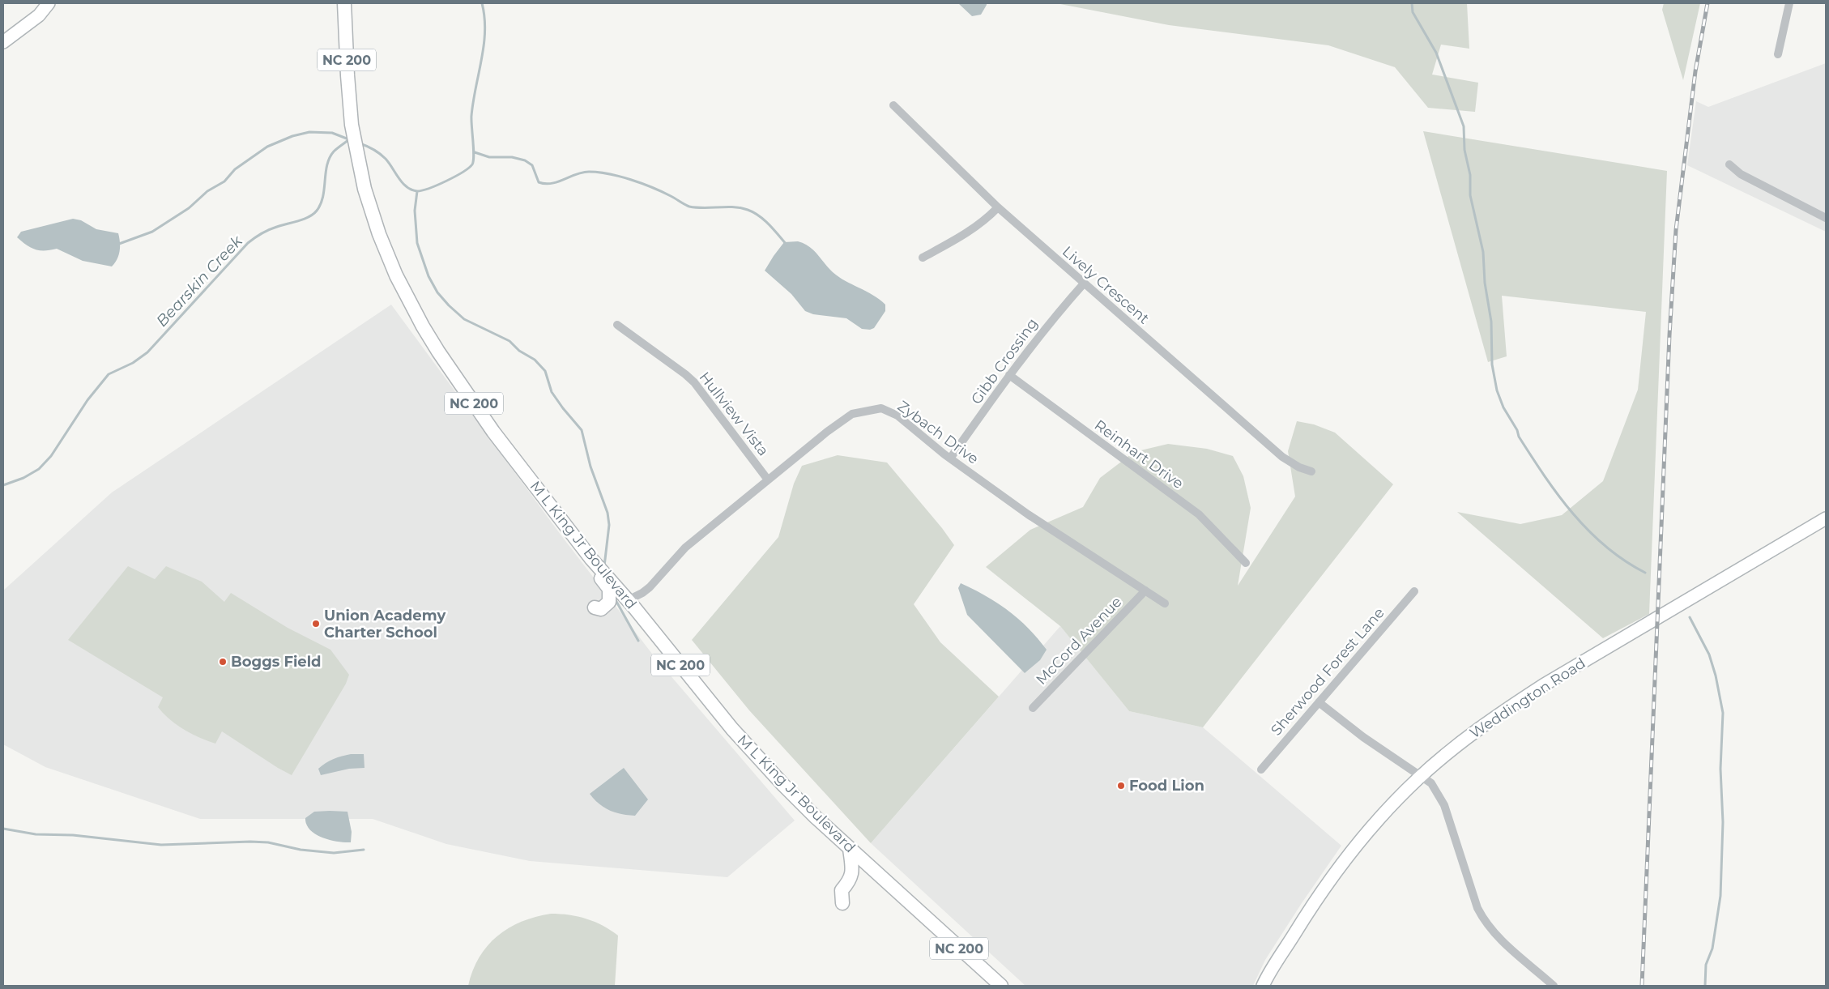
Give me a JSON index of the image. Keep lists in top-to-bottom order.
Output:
{
  "streets": {
    "main road": ["NC 200", "M L King Jr Boulevard", "Weddington Road"],
    "street": [
      "Lively Crescent",
      "Gibb Crossing",
      "Hullview Vista",
      "Zybach Drive",
      "Reinhart Drive",
      "McCord Avenue",
      "Sherwood Forest Lane"
    ]
  },
  "crossings": [
    ["Lively Crescent", "Gibb Crossing"],
    ["Gibb Crossing", "Zybach Drive"],
    ["Gibb Crossing", "Reinhart Drive"],
    ["Hullview Vista", "Zybach Drive"],
    ["Zybach Drive", "M L King Jr Boulevard"],
    ["Zybach Drive", "McCord Avenue"]
  ],
  "water": ["Bearskin Creek"],
  "places": ["Union Academy Charter School", "Boggs Field", "Food Lion"]
}
